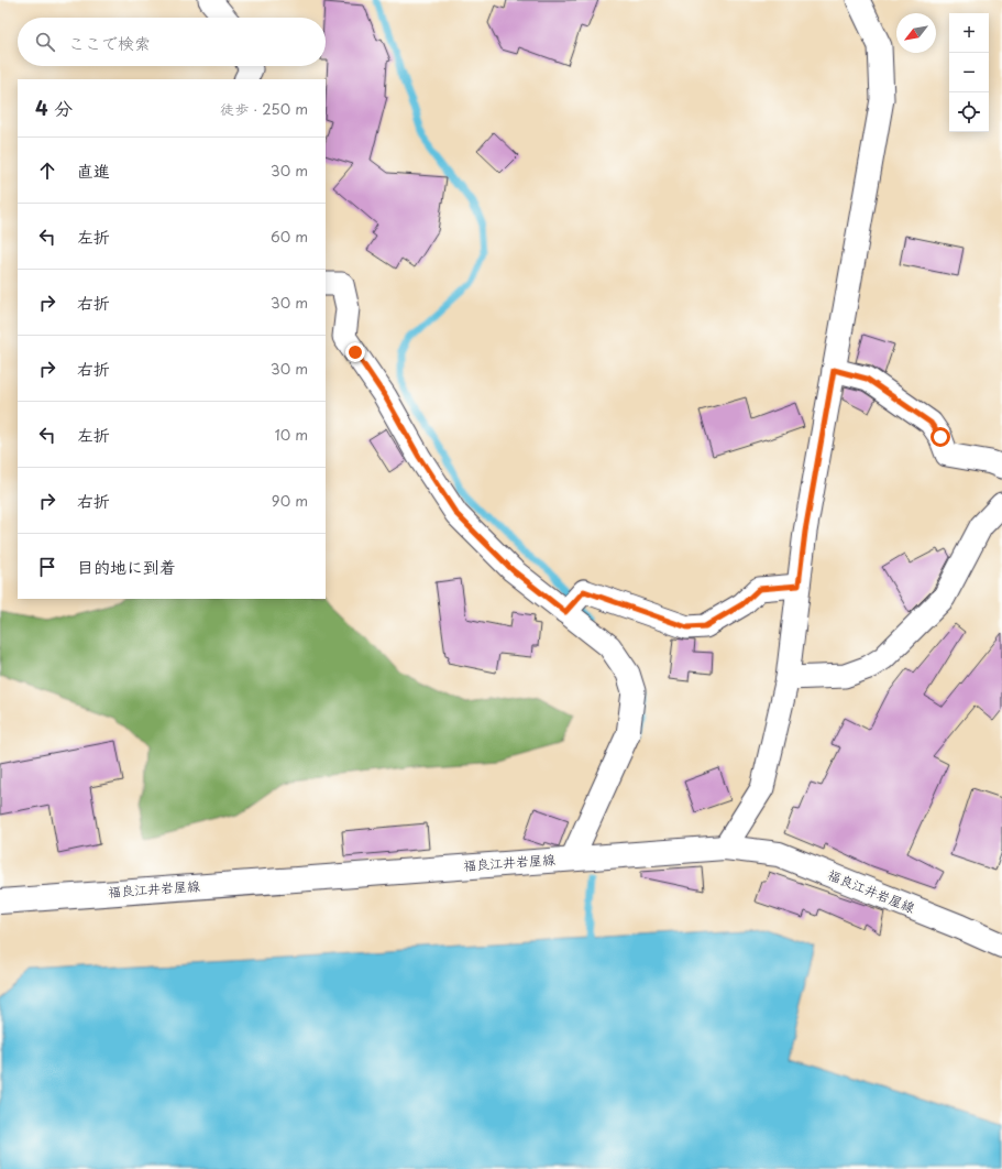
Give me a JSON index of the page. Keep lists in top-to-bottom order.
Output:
{
  "streets": {
    "main road": ["福良江井岩屋線"]
  },
  "north": "bottom left",
  "page": {
    "map_buttons": ["+", "−"],
    "search": "ここで検索",
    "heading": ["4 分", "徒歩 · 250 m"],
    "list": [
      ["直進", "30 m"],
      ["左折", "60 m"],
      ["右折", "30 m"],
      ["右折", "30 m"],
      ["左折", "10 m"],
      ["右折", "90 m"],
      "目的地に到着"
    ]
  }
}
